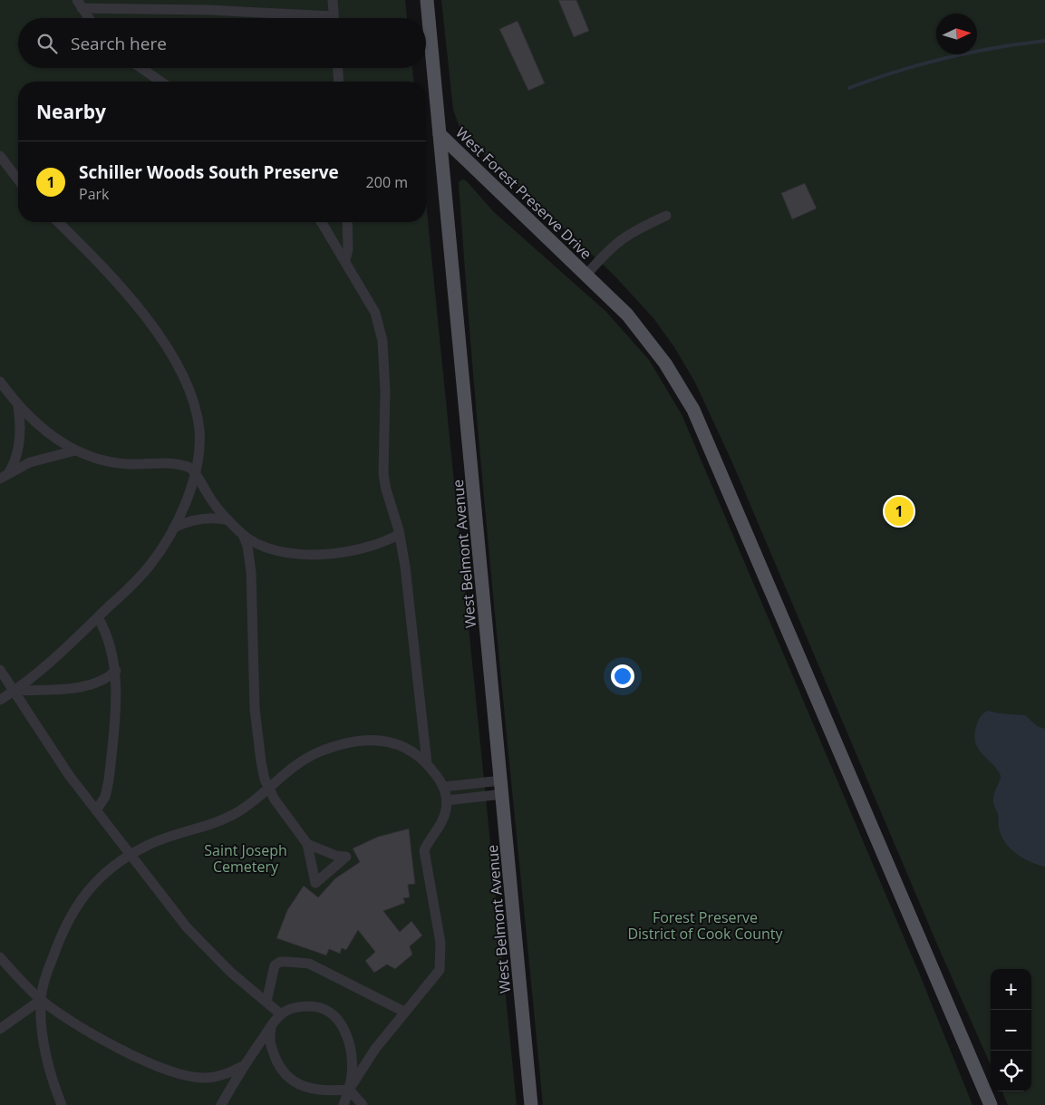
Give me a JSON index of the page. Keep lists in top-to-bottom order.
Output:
{
  "streets": {
    "main road": ["West Forest Preserve Drive", "West Belmont Avenue"]
  },
  "crossings": [
    ["West Forest Preserve Drive", "West Belmont Avenue"]
  ],
  "parks": ["Saint Joseph Cemetery", "Forest Preserve District of Cook County"],
  "north": "right",
  "page": {
    "search": "Search here",
    "heading": "Nearby",
    "list": [
      {
        "mark": "1",
        "name": "Schiller Woods South Preserve",
        "note": "Park",
        "value": "200 m"
      }
    ],
    "pins": "1",
    "map_buttons": ["+", "−"]
  }
}
